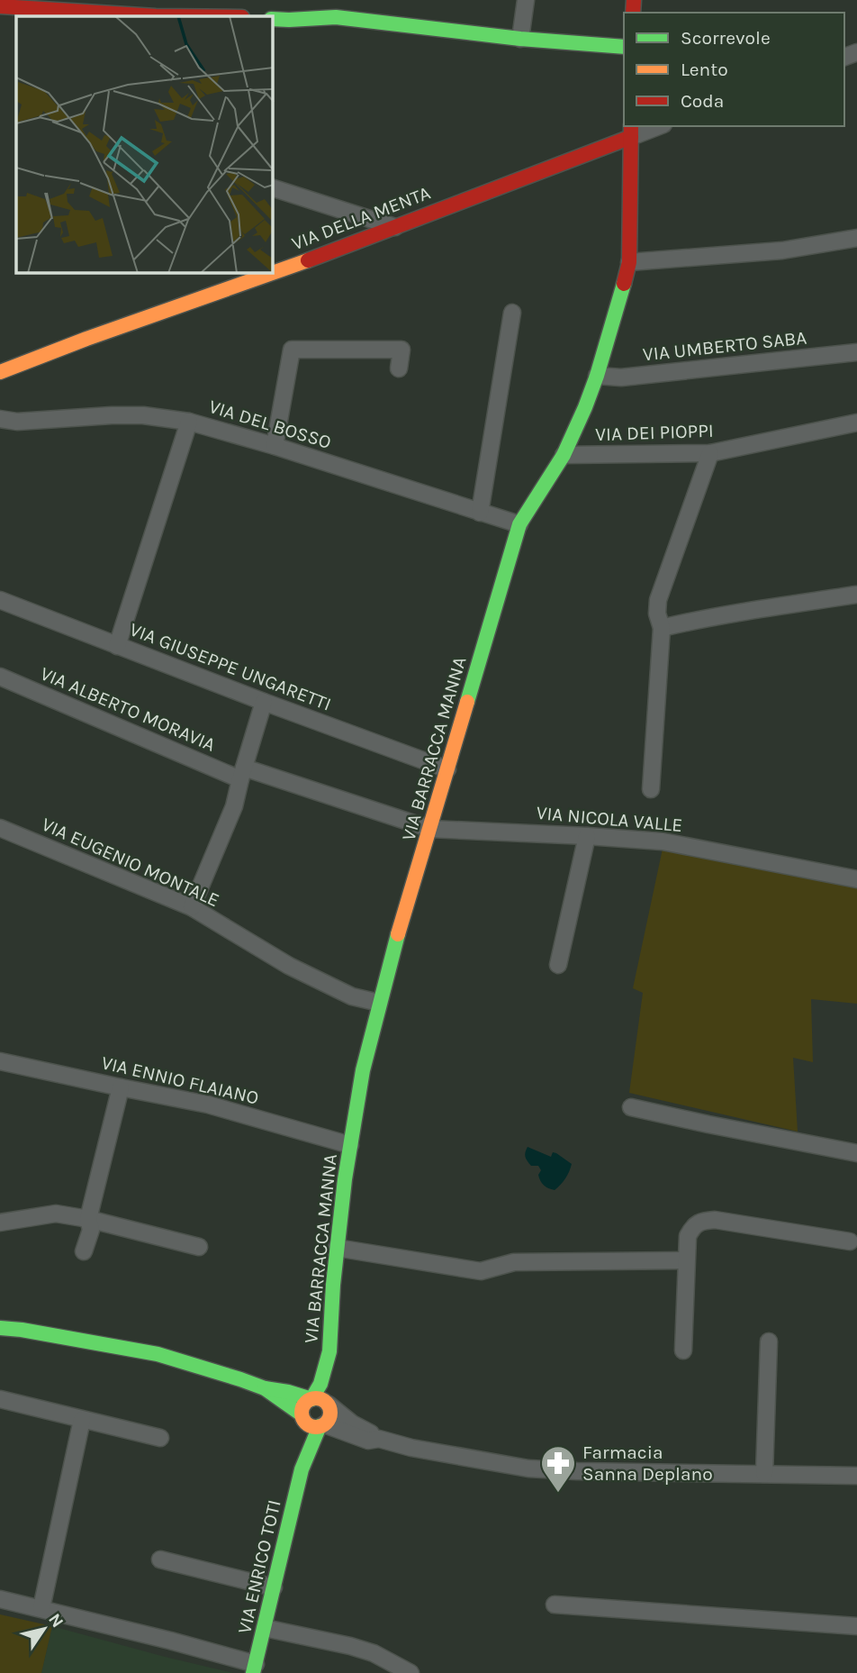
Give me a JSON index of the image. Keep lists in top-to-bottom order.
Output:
{
  "streets": {
    "street": [
      "VIA DELLA MENTA",
      "VIA UMBERTO SABA",
      "VIA DEL BOSSO",
      "VIA DEI PIOPPI",
      "VIA GIUSEPPE UNGARETTI",
      "VIA ALBERTO MORAVIA",
      "VIA BARRACCA MANNA",
      "VIA NICOLA VALLE",
      "VIA EUGENIO MONTALE",
      "VIA ENNIO FLAIANO",
      "VIA ENRICO TOTI"
    ]
  },
  "crossings": [
    ["VIA DELLA MENTA", "VIA BARRACCA MANNA"],
    ["VIA UMBERTO SABA", "VIA BARRACCA MANNA"],
    ["VIA DEL BOSSO", "VIA BARRACCA MANNA"],
    ["VIA DEI PIOPPI", "VIA BARRACCA MANNA"],
    ["VIA GIUSEPPE UNGARETTI", "VIA BARRACCA MANNA"],
    ["VIA ALBERTO MORAVIA", "VIA BARRACCA MANNA"],
    ["VIA ALBERTO MORAVIA", "VIA NICOLA VALLE"],
    ["VIA BARRACCA MANNA", "VIA NICOLA VALLE"],
    ["VIA BARRACCA MANNA", "VIA EUGENIO MONTALE"],
    ["VIA BARRACCA MANNA", "VIA ENNIO FLAIANO"],
    ["VIA BARRACCA MANNA", "VIA ENRICO TOTI"]
  ],
  "places": {
    "pharmacy": ["Farmacia Sanna Deplano"]
  },
  "legend": ["Scorrevole", "Lento", "Coda"],
  "north": "top right"
}
